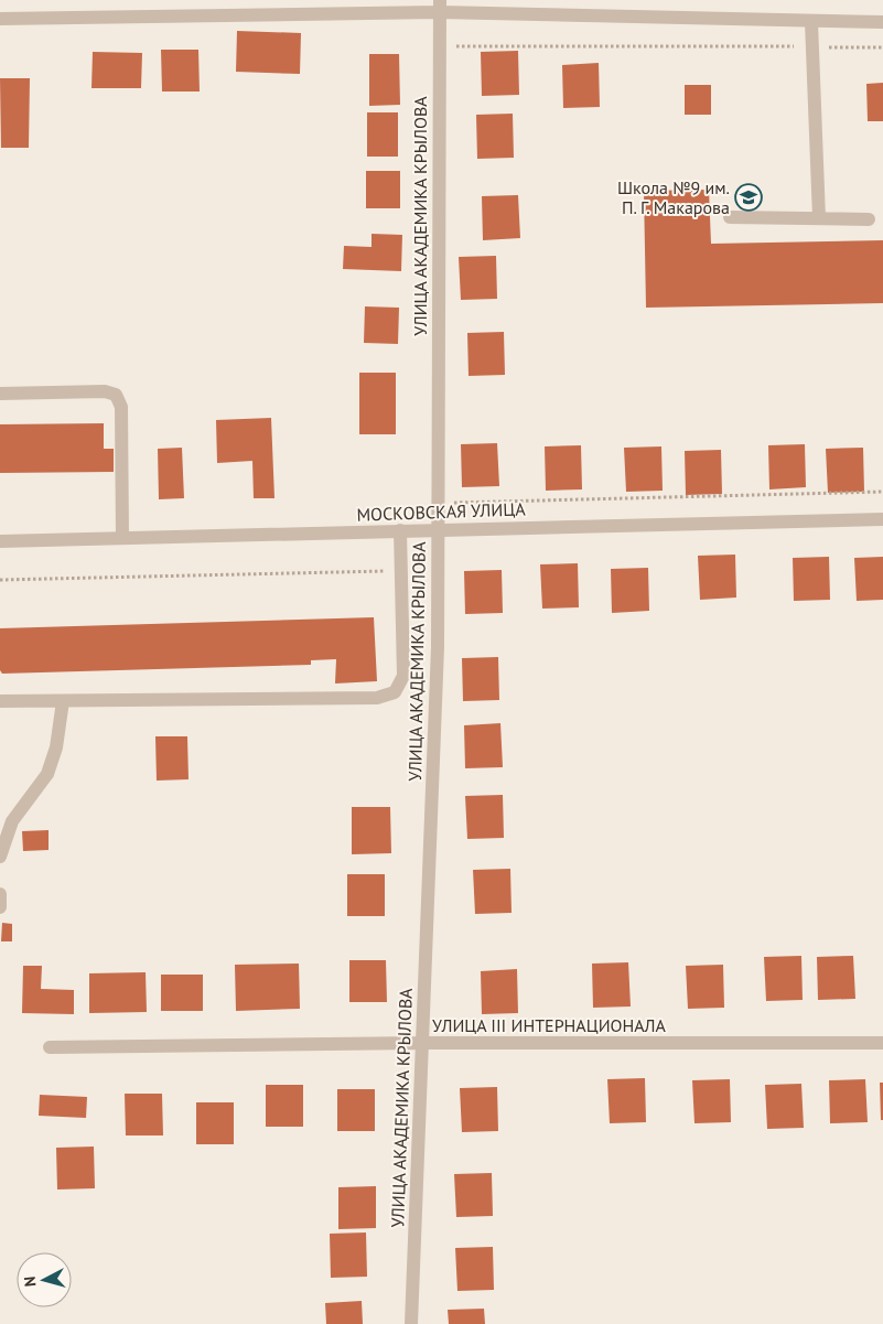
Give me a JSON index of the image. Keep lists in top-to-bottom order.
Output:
{
  "streets": {
    "street": ["УЛИЦА АКАДЕМИКА КРЫЛОВА", "МОСКОВСКАЯ УЛИЦА", "УЛИЦА III ИНТЕРНАЦИОНАЛА"]
  },
  "crossings": [
    ["УЛИЦА АКАДЕМИКА КРЫЛОВА", "МОСКОВСКАЯ УЛИЦА"],
    ["УЛИЦА АКАДЕМИКА КРЫЛОВА", "УЛИЦА III ИНТЕРНАЦИОНАЛА"]
  ],
  "places": {
    "school or university": ["Школа №9 им. П. Г. Макарова"]
  },
  "north": "left"
}
